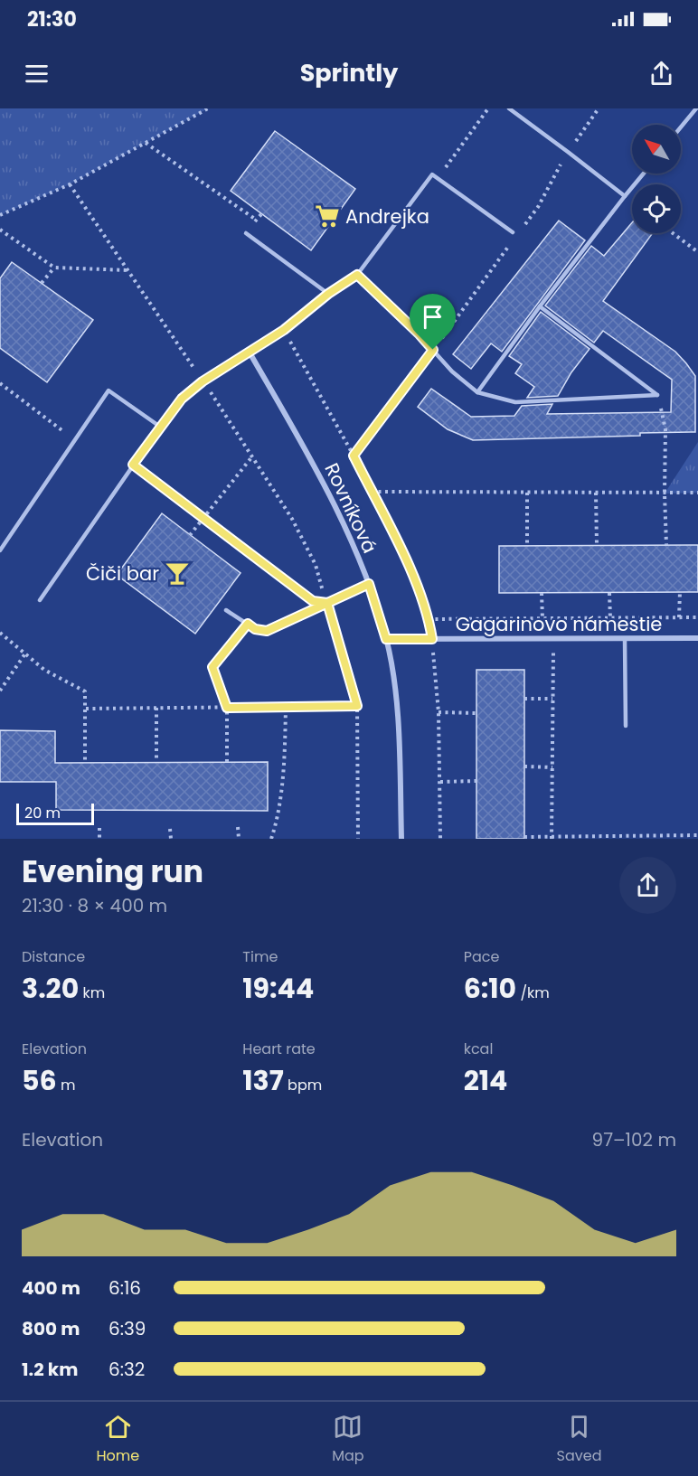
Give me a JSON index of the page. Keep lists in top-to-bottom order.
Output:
{
  "streets": {
    "street": ["Rovníková", "Gagarinovo námestie"]
  },
  "crossings": [
    ["Rovníková", "Gagarinovo námestie"]
  ],
  "places": {
    "supermarket": ["Andrejka"],
    "bar": ["Čiči bar"]
  },
  "scale_bar": "20 m",
  "north": "top left",
  "page": {
    "status": "21:30",
    "header": "Sprintly",
    "scale": "20 m",
    "heading": ["Evening run", "21:30 · 8 × 400 m"],
    "stats": [
      ["Distance", "3.20 km"],
      ["Time", "19:44"],
      ["Pace", "6:10 /km"],
      ["Elevation", "56 m"],
      ["Heart rate", "137 bpm"],
      ["kcal", "214"]
    ],
    "chart": ["Elevation", "97–102 m"],
    "list": [
      {
        "name": "400 m",
        "note": "6:16"
      },
      {
        "name": "800 m",
        "note": "6:39"
      },
      {
        "name": "1.2 km",
        "note": "6:32"
      }
    ],
    "tabs": ["Home", "Map", "Saved"]
  }
}
